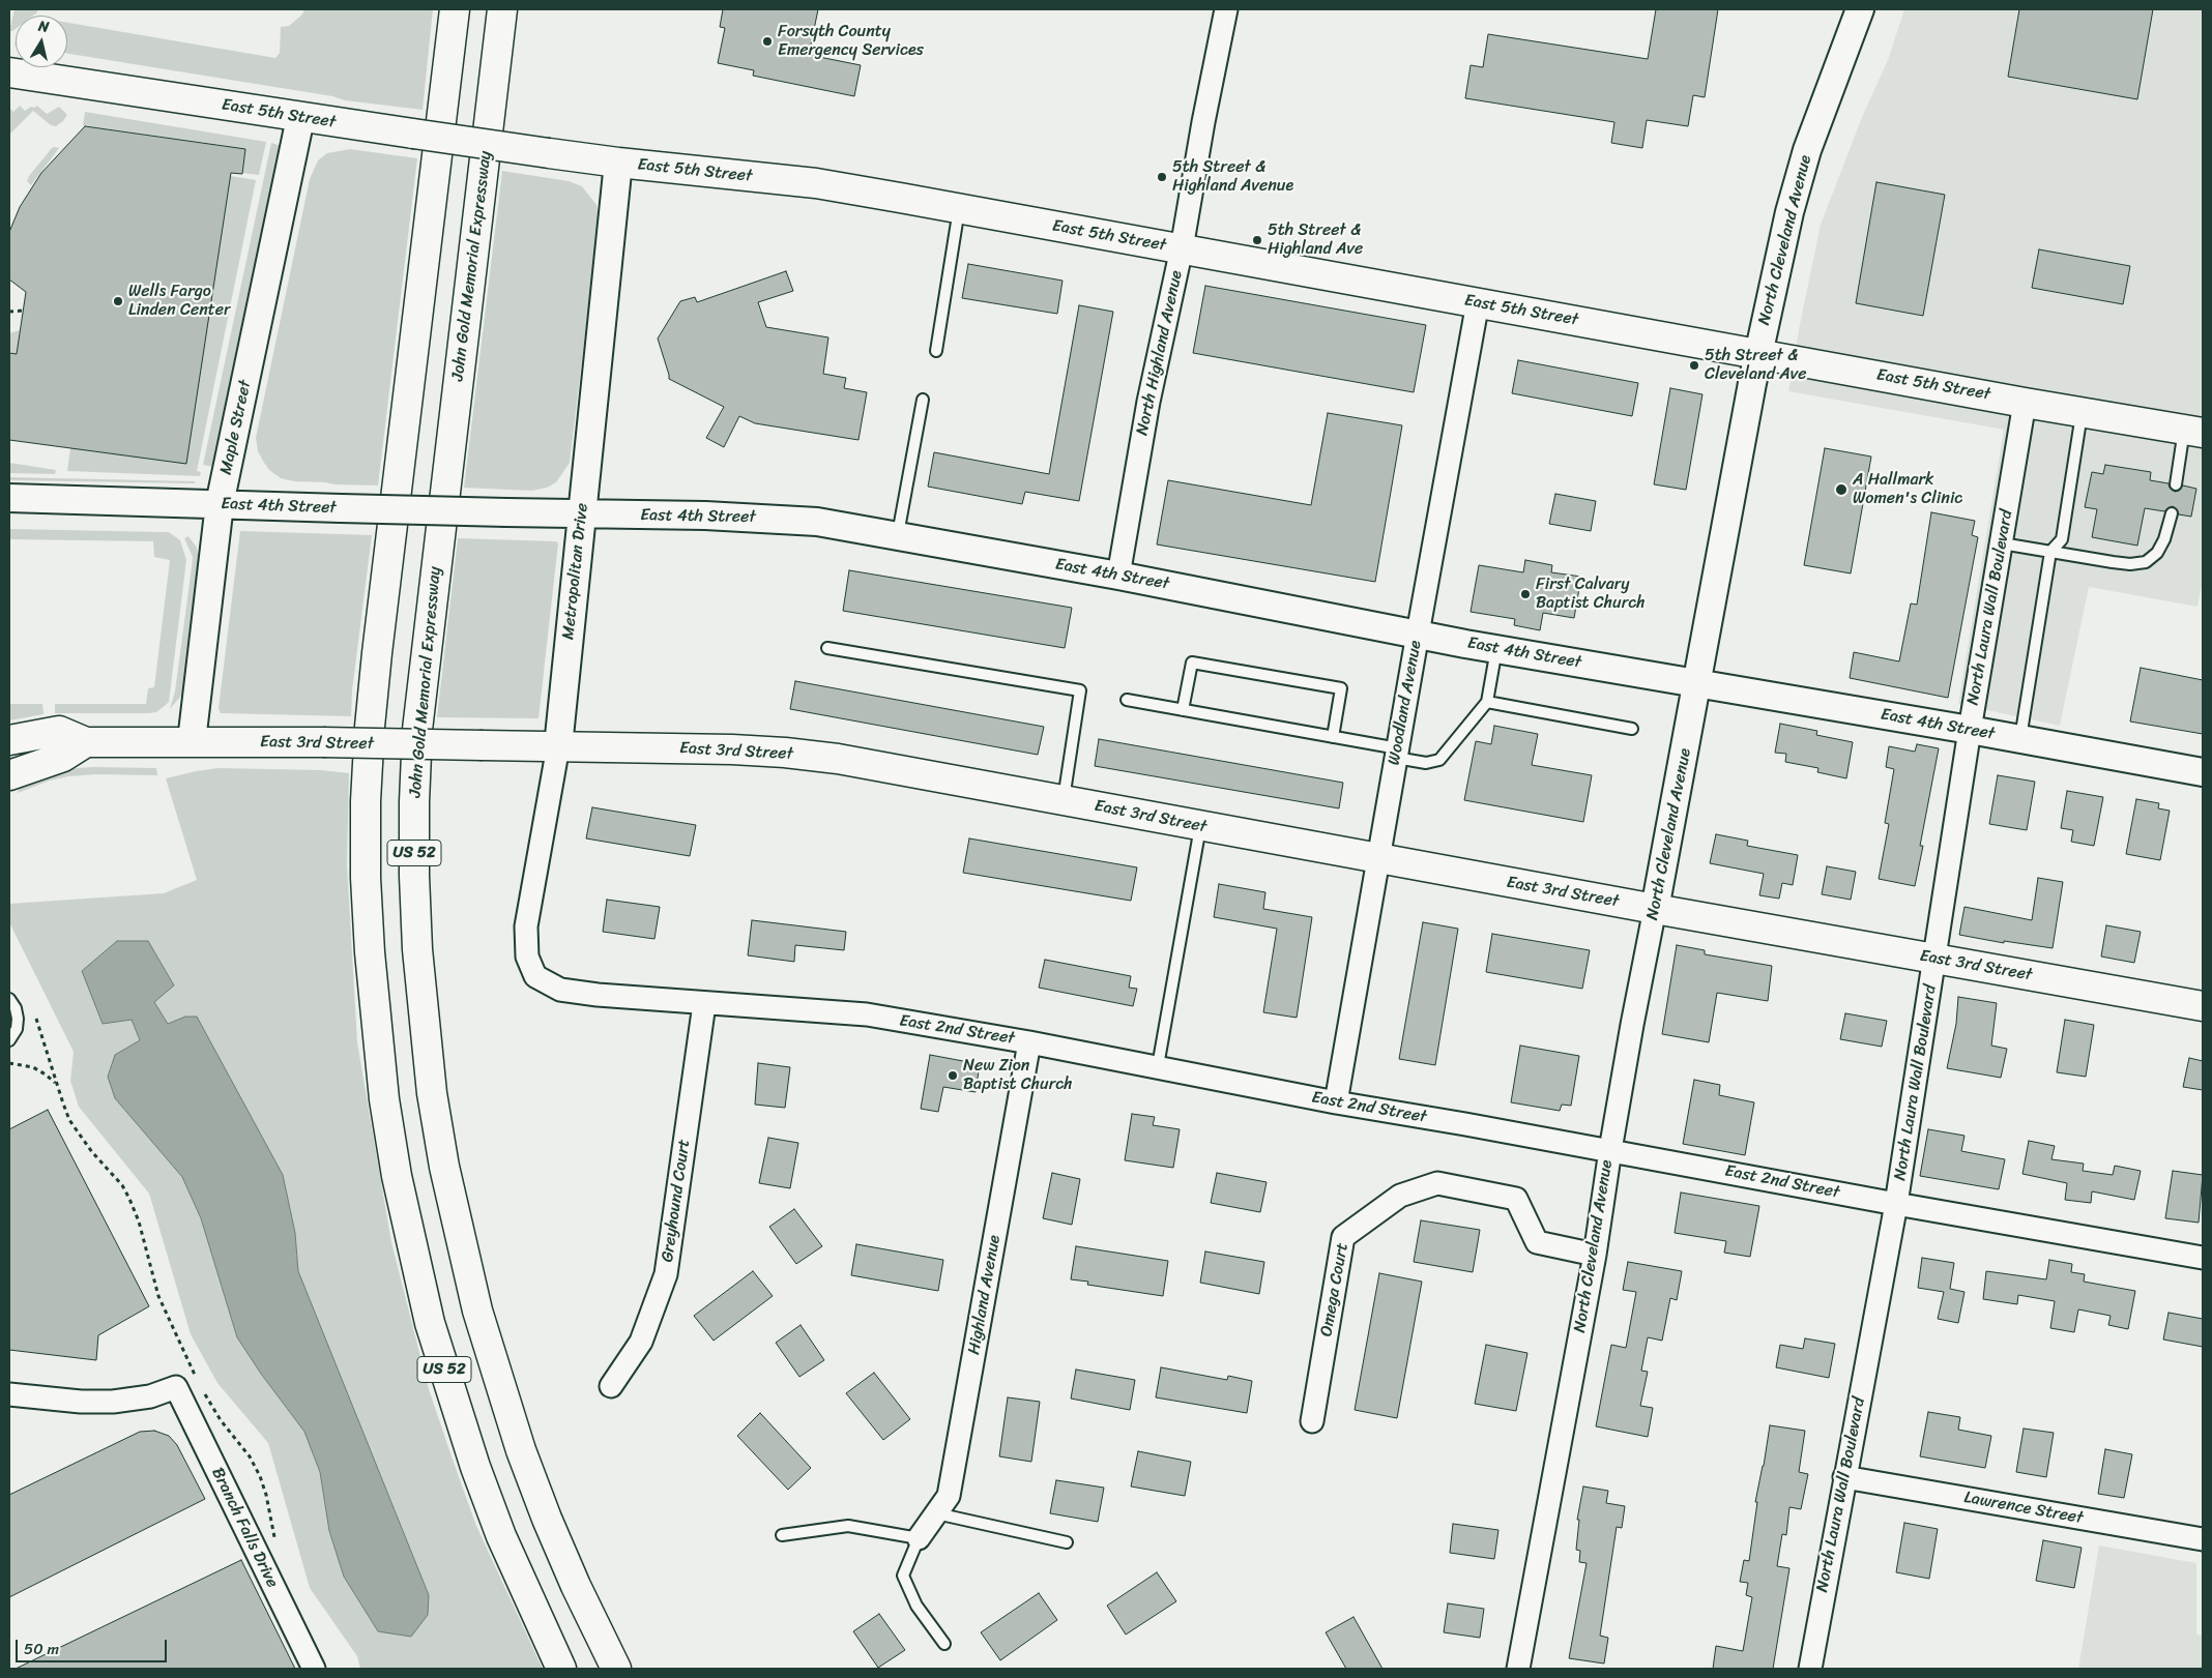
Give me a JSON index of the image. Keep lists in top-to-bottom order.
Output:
{
  "streets": {
    "main road": [
      "East 5th Street",
      "John Gold Memorial Expressway",
      "East 3rd Street",
      "US 52"
    ],
    "street": [
      "North Cleveland Avenue",
      "North Highland Avenue",
      "Maple Street",
      "East 4th Street",
      "Metropolitan Drive",
      "North Laura Wall Boulevard",
      "Woodland Avenue",
      "East 2nd Street",
      "Greyhound Court",
      "Omega Court",
      "Highland Avenue",
      "Lawrence Street",
      "Branch Falls Drive"
    ]
  },
  "crossings": [
    ["East 5th Street", "North Cleveland Avenue"],
    ["East 5th Street", "North Highland Avenue"],
    ["East 5th Street", "Maple Street"],
    ["East 5th Street", "Metropolitan Drive"],
    ["East 5th Street", "North Laura Wall Boulevard"],
    ["East 5th Street", "Woodland Avenue"],
    ["North Cleveland Avenue", "East 4th Street"],
    ["North Cleveland Avenue", "East 3rd Street"],
    ["North Cleveland Avenue", "East 2nd Street"],
    ["North Cleveland Avenue", "Omega Court"],
    ["North Highland Avenue", "East 4th Street"],
    ["Maple Street", "East 4th Street"],
    ["Maple Street", "East 3rd Street"],
    ["East 4th Street", "Metropolitan Drive"],
    ["East 4th Street", "North Laura Wall Boulevard"],
    ["East 4th Street", "Woodland Avenue"],
    ["Metropolitan Drive", "East 3rd Street"],
    ["Metropolitan Drive", "East 2nd Street"],
    ["North Laura Wall Boulevard", "East 3rd Street"],
    ["North Laura Wall Boulevard", "East 2nd Street"],
    ["North Laura Wall Boulevard", "Lawrence Street"],
    ["Woodland Avenue", "East 3rd Street"],
    ["Woodland Avenue", "East 2nd Street"],
    ["East 2nd Street", "Greyhound Court"],
    ["East 2nd Street", "Highland Avenue"]
  ],
  "places": [
    "Forsyth County Emergency Services",
    "5th Street & Highland Avenue",
    "5th Street & Highland Ave",
    "Wells Fargo Linden Center",
    "5th Street & Cleveland Ave",
    "A Hallmark Women's Clinic",
    "First Calvary Baptist Church",
    "New Zion Baptist Church"
  ],
  "scale_bar": "50 m",
  "north": "top"
}
